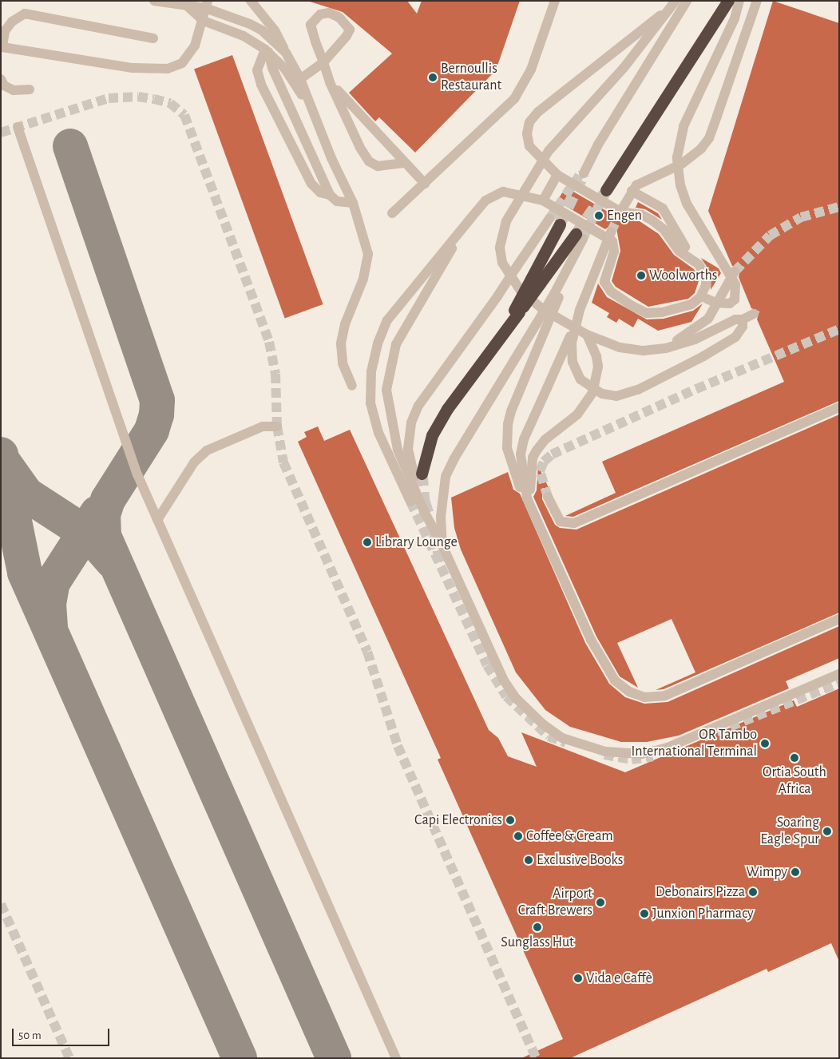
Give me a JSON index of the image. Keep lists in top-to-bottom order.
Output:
{
  "places": [
    "Bernoullis Restaurant",
    "Engen",
    "Woolworths",
    "Library Lounge",
    "OR Tambo International Terminal",
    "Ortia South Africa",
    "Capi Electronics",
    "Soaring Eagle Spur",
    "Coffee & Cream",
    "Exclusive Books",
    "Wimpy",
    "Debonairs Pizza",
    "Airport Craft Brewers",
    "Junxion Pharmacy",
    "Sunglass Hut",
    "Vida e Caffè"
  ],
  "scale_bar": "50 m"
}
